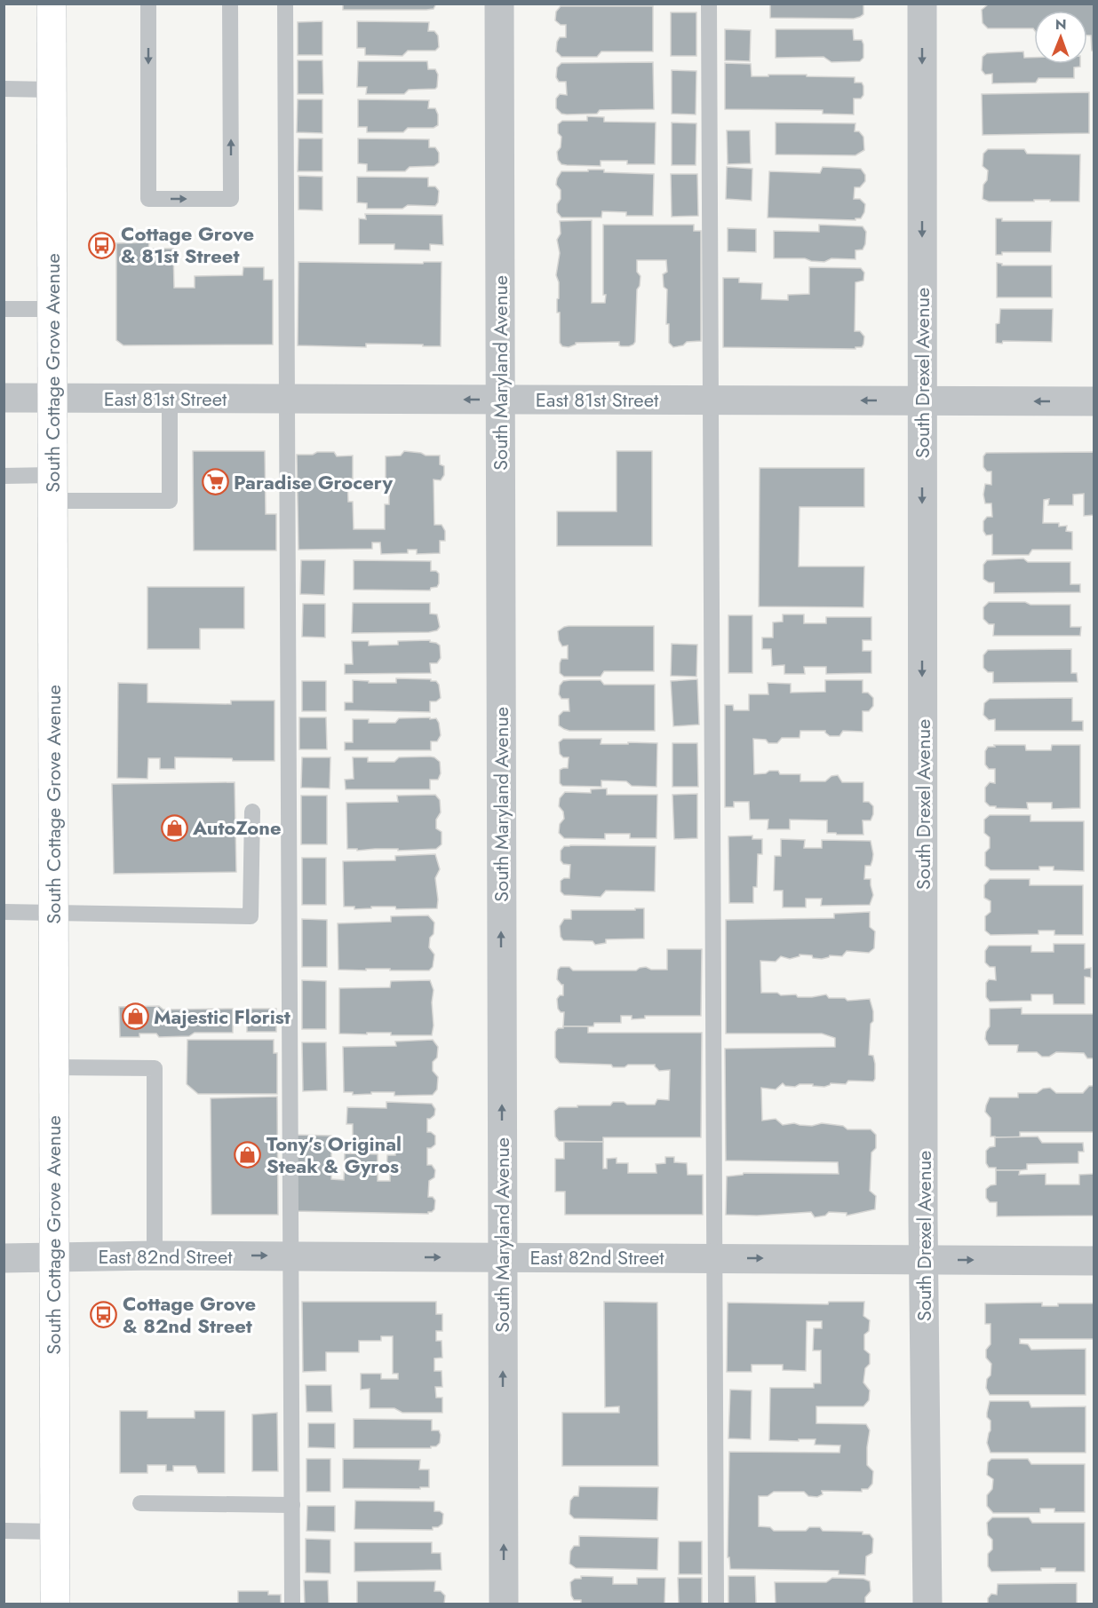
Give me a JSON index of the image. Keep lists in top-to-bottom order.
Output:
{
  "streets": {
    "main road": ["South Cottage Grove Avenue"],
    "street": [
      "South Maryland Avenue",
      "South Drexel Avenue",
      "East 81st Street",
      "East 82nd Street"
    ]
  },
  "crossings": [
    ["South Cottage Grove Avenue", "East 81st Street"],
    ["South Cottage Grove Avenue", "East 82nd Street"],
    ["South Maryland Avenue", "East 81st Street"],
    ["South Maryland Avenue", "East 82nd Street"],
    ["South Drexel Avenue", "East 81st Street"],
    ["South Drexel Avenue", "East 82nd Street"]
  ],
  "one_way": [
    "South Maryland Avenue",
    "South Drexel Avenue",
    "East 81st Street",
    "East 82nd Street"
  ],
  "places": {
    "bus stop": ["Cottage Grove & 81st Street", "Cottage Grove & 82nd Street"],
    "supermarket": ["Paradise Grocery"],
    "shop": ["AutoZone", "Majestic Florist", "Tony’s Original Steak & Gyros"]
  },
  "north": "top"
}
